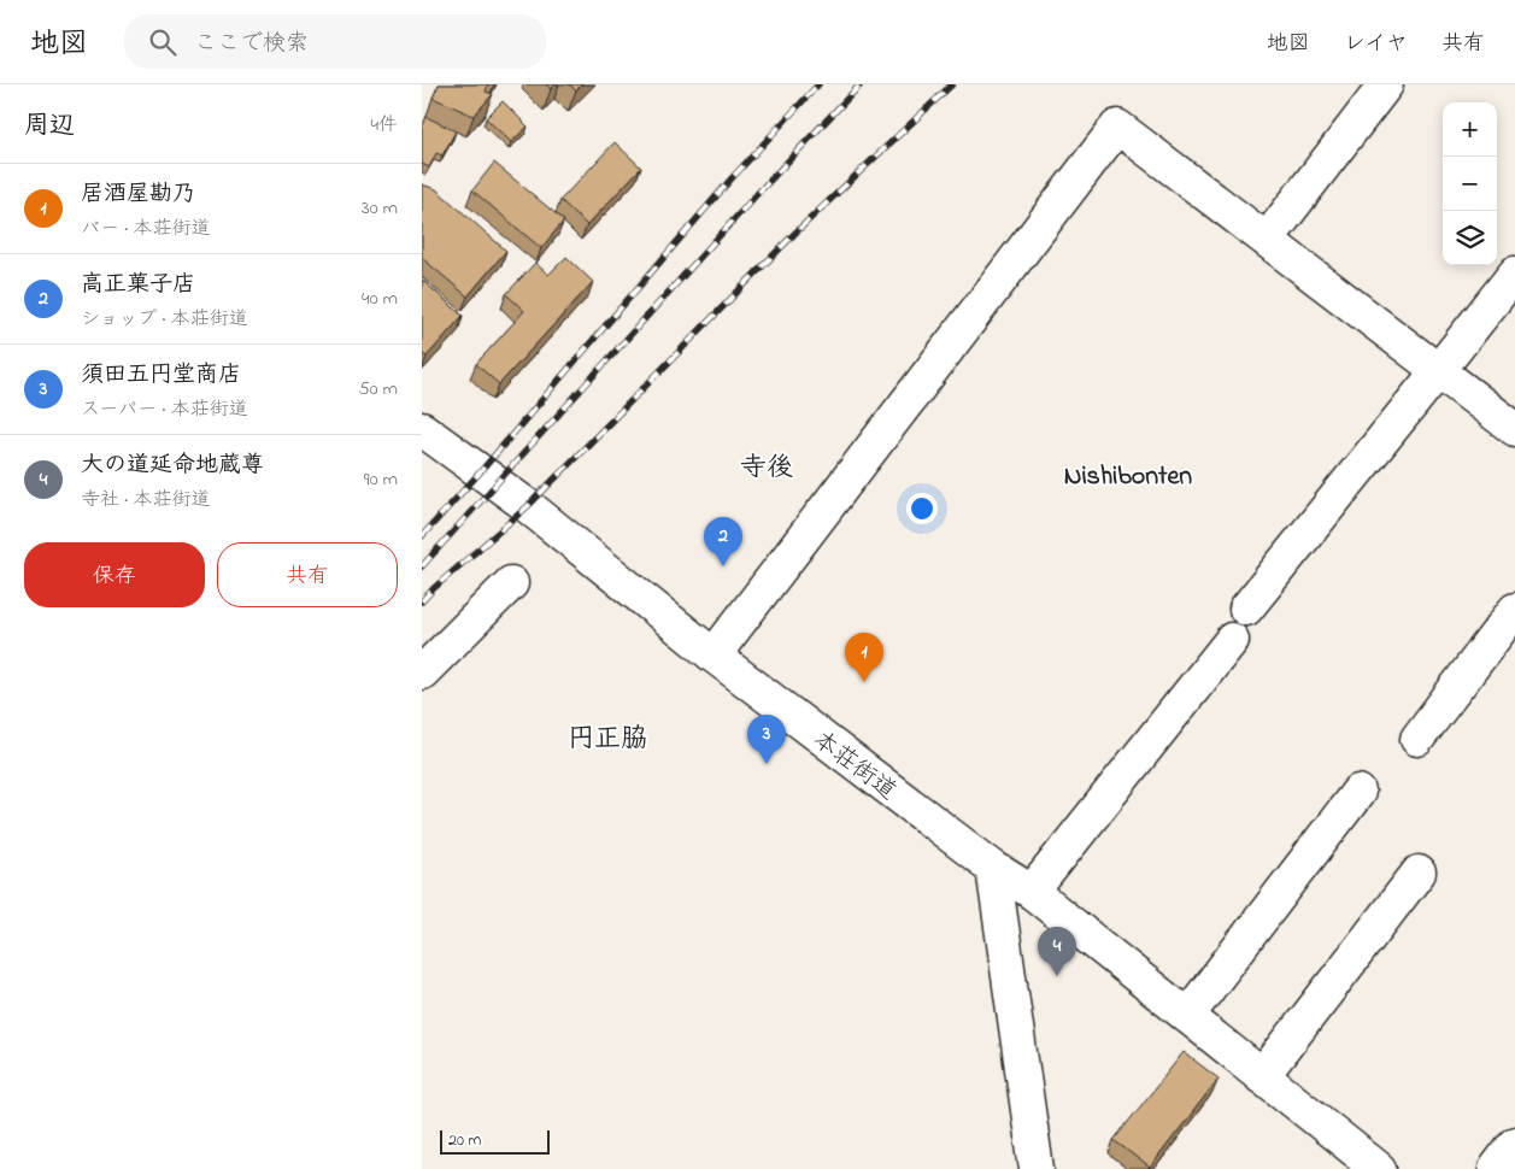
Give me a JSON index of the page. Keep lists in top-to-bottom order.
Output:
{
  "streets": {
    "street": ["本荘街道"]
  },
  "districts": ["寺後", "Nishibonten", "円正脇"],
  "scale_bar": "20 m",
  "page": {
    "header": "地図",
    "search": "ここで検索",
    "nav": ["地図", "レイヤ", "共有"],
    "heading": ["周辺", "4件"],
    "map_buttons": ["+", "−"],
    "list": [
      {
        "mark": "1",
        "name": "居酒屋勘乃",
        "note": "バー · 本荘街道",
        "value": "30 m"
      },
      {
        "mark": "2",
        "name": "高正菓子店",
        "note": "ショップ · 本荘街道",
        "value": "40 m"
      },
      {
        "mark": "3",
        "name": "須田五円堂商店",
        "note": "スーパー · 本荘街道",
        "value": "50 m"
      },
      {
        "mark": "4",
        "name": "大の道延命地蔵尊",
        "note": "寺社 · 本荘街道",
        "value": "90 m"
      }
    ],
    "pins": [
      "2",
      "1",
      "3",
      "4"
    ],
    "buttons": ["保存", "共有"],
    "scale": "20 m"
  }
}
